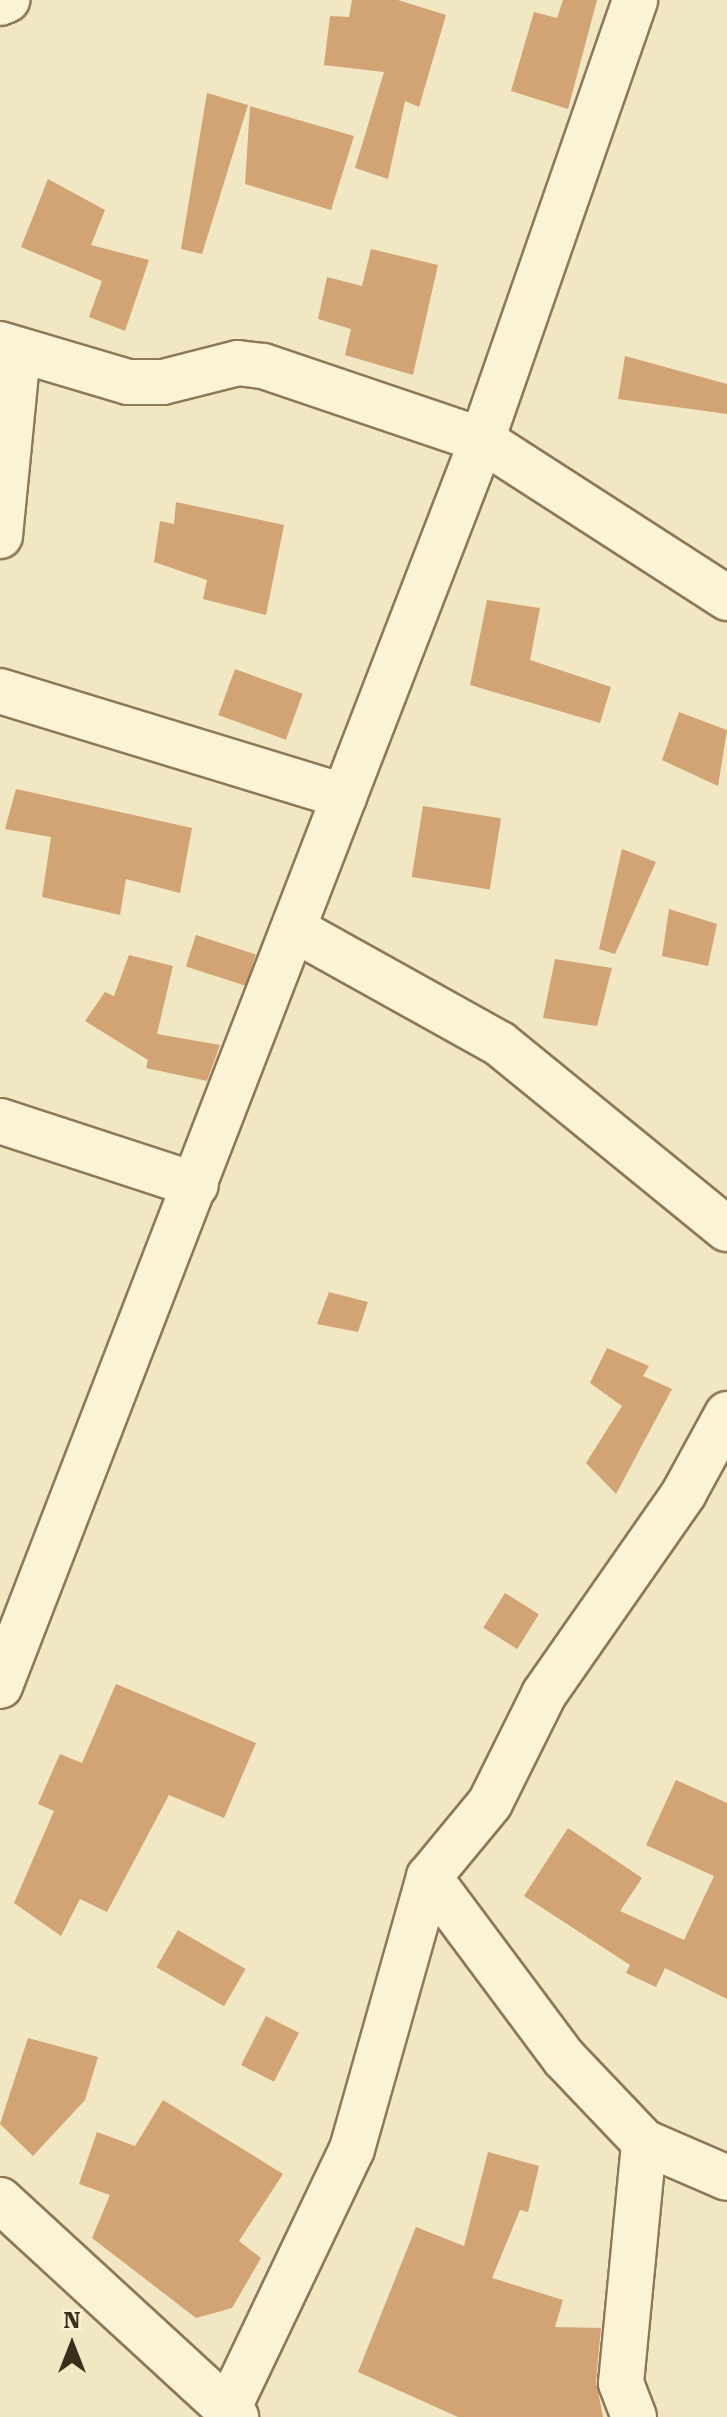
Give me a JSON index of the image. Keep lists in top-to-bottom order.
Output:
{
  "north": "top"
}
